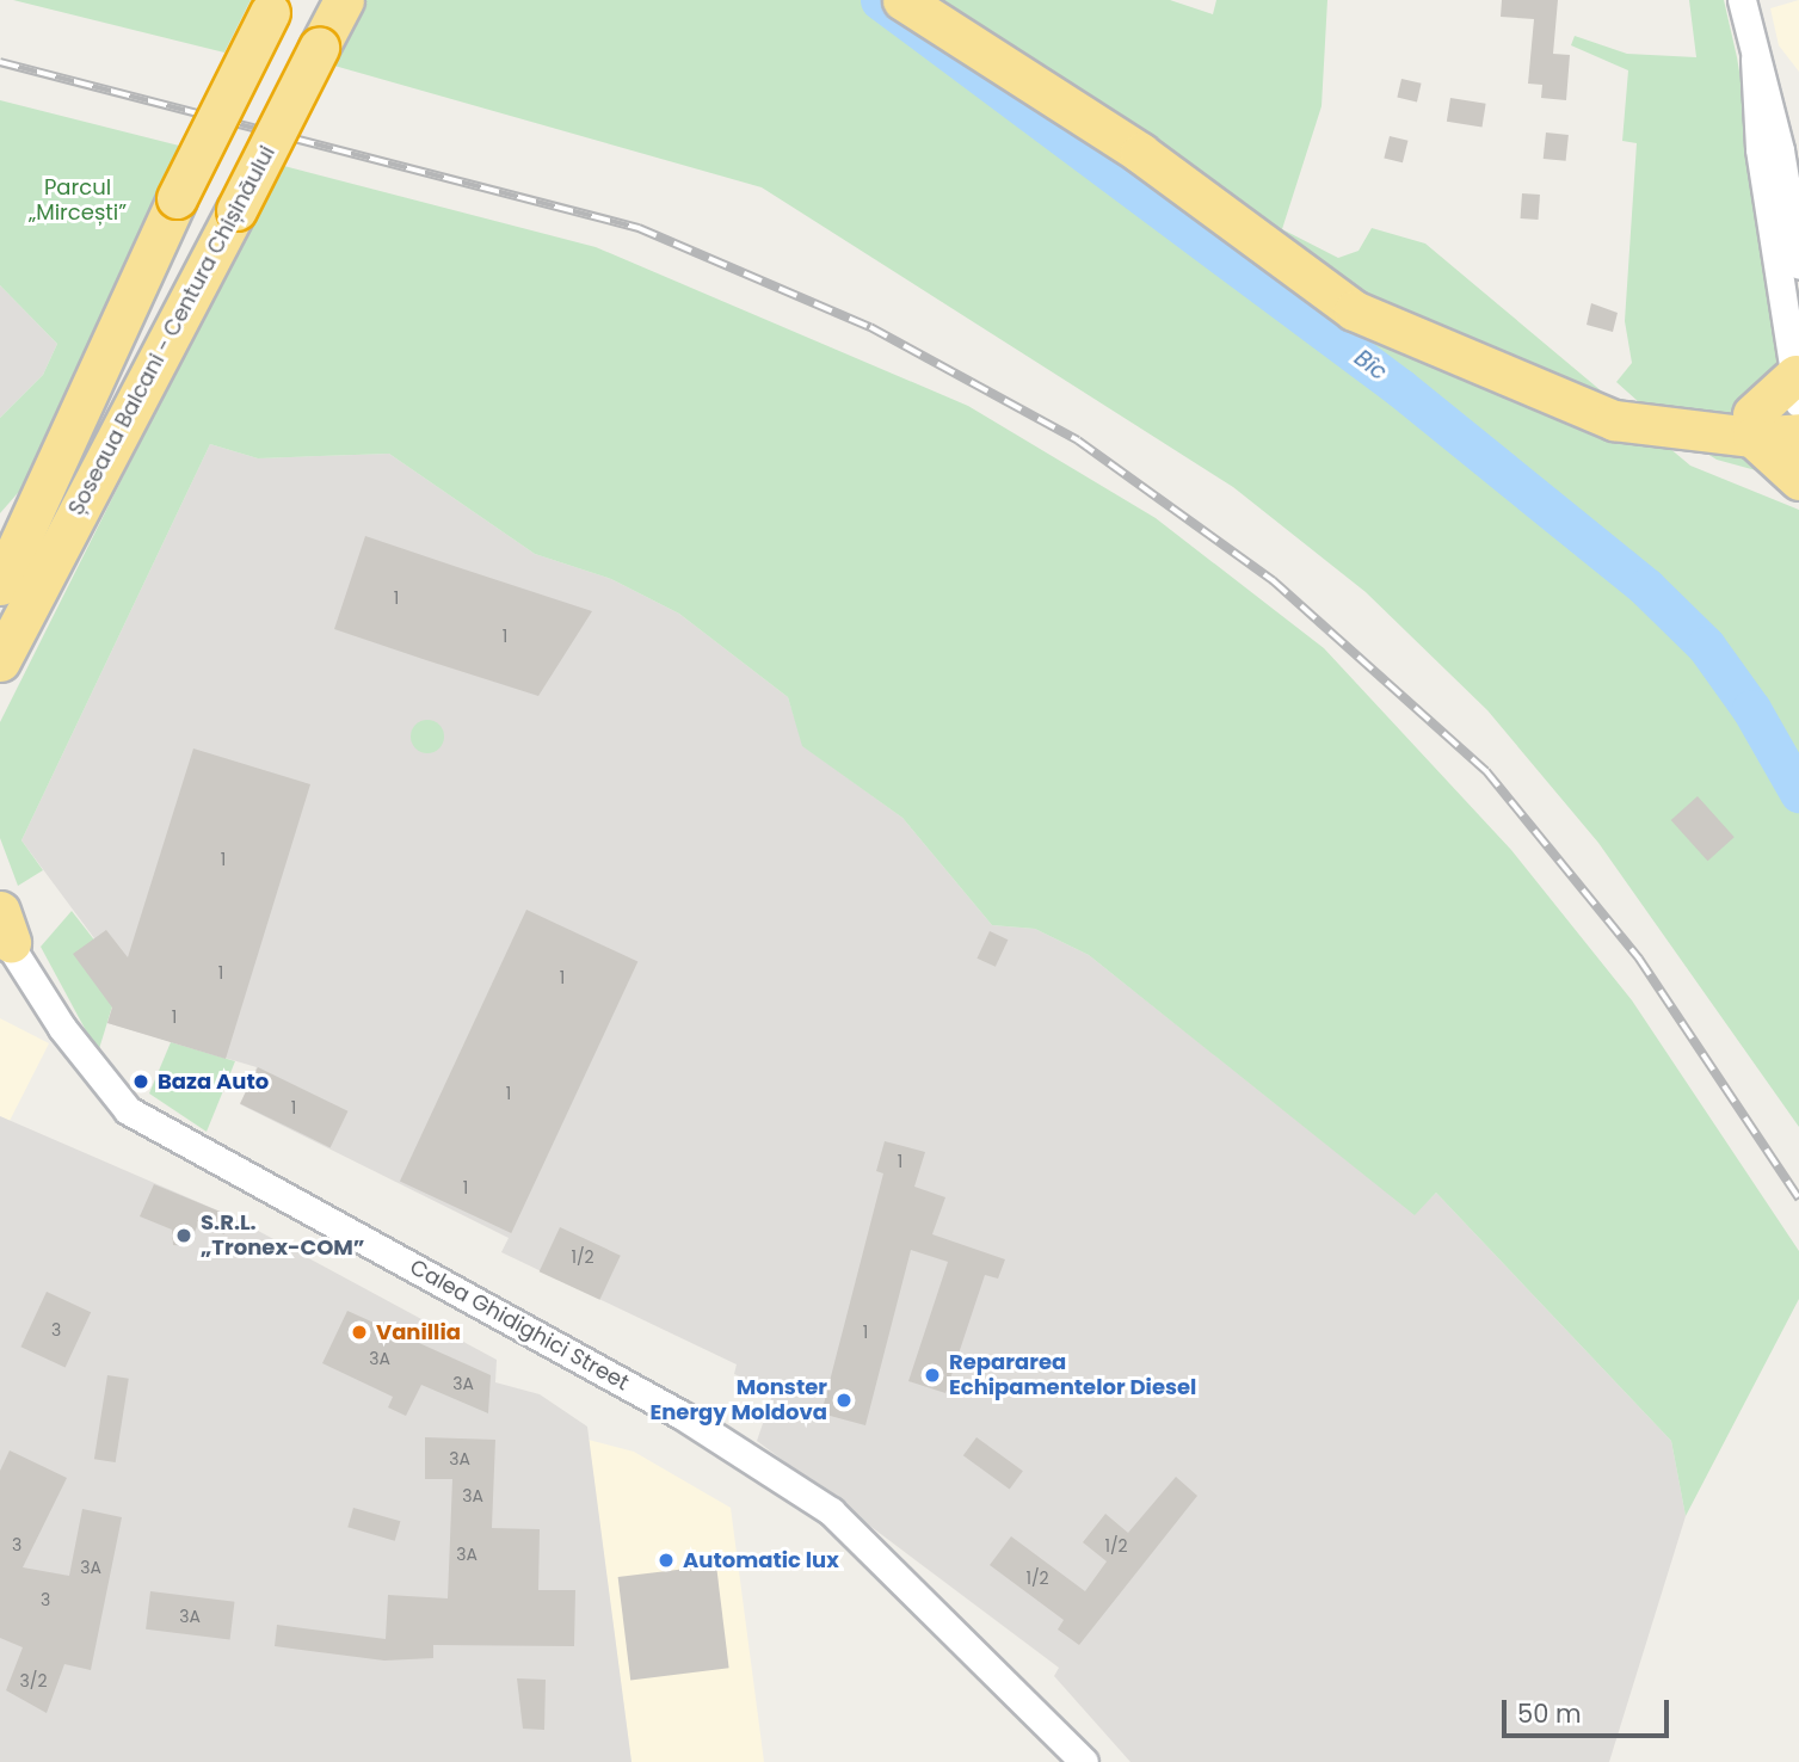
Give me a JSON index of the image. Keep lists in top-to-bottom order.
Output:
{
  "streets": {
    "highway": ["Șoseaua Balcani - Centura Chișinăului"],
    "street": ["Calea Ghidighici Street"]
  },
  "water": ["Bîc"],
  "parks": ["Parcul „Mircești”"],
  "places": [
    "Baza Auto",
    "S.R.L. „Tronex-COM”",
    "Vanillia",
    "Repararea Echipamentelor Diesel",
    "Monster Energy Moldova",
    "Automatic lux"
  ],
  "house_numbers": [
    "1",
    "1",
    "1",
    "1",
    "1",
    "1",
    "1",
    "1",
    "1",
    "1",
    "1/2",
    "3",
    "1",
    "3A",
    "3A",
    "3A",
    "3A",
    "3",
    "1/2",
    "3A",
    "3A",
    "1/2",
    "3",
    "3A",
    "3/2"
  ],
  "scale_bar": "50 m"
}
